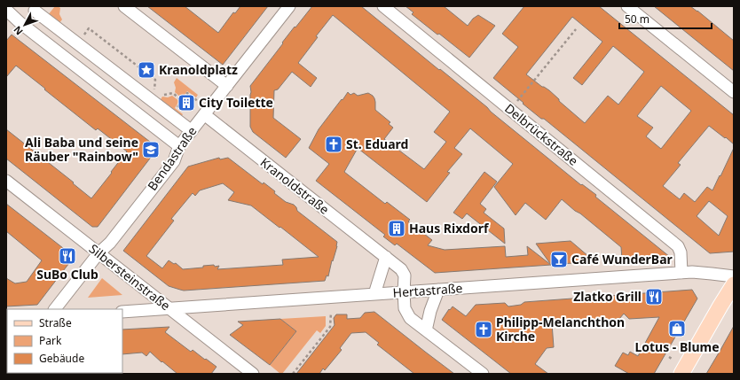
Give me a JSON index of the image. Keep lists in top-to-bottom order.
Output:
{
  "streets": {
    "street": [
      "Delbrückstraße",
      "Bendastraße",
      "Kranoldstraße",
      "Silbersteinstraße",
      "Hertastraße"
    ]
  },
  "crossings": [
    ["Delbrückstraße", "Hertastraße"],
    ["Bendastraße", "Kranoldstraße"],
    ["Bendastraße", "Silbersteinstraße"],
    ["Kranoldstraße", "Hertastraße"],
    ["Silbersteinstraße", "Hertastraße"]
  ],
  "places": {
    "place": ["Kranoldplatz"],
    "building": ["City Toilette", "Haus Rixdorf"],
    "church": ["St. Eduard", "Philipp-Melanchthon Kirche"],
    "school or university": ["Ali Baba und seine Räuber \"Rainbow\""],
    "restaurant": ["SuBo Club", "Zlatko Grill"],
    "bar": ["Café WunderBar"],
    "shop": ["Lotus - Blume"]
  },
  "legend": ["Straße", "Park", "Gebäude"],
  "scale_bar": "50 m",
  "north": "bottom left"
}
